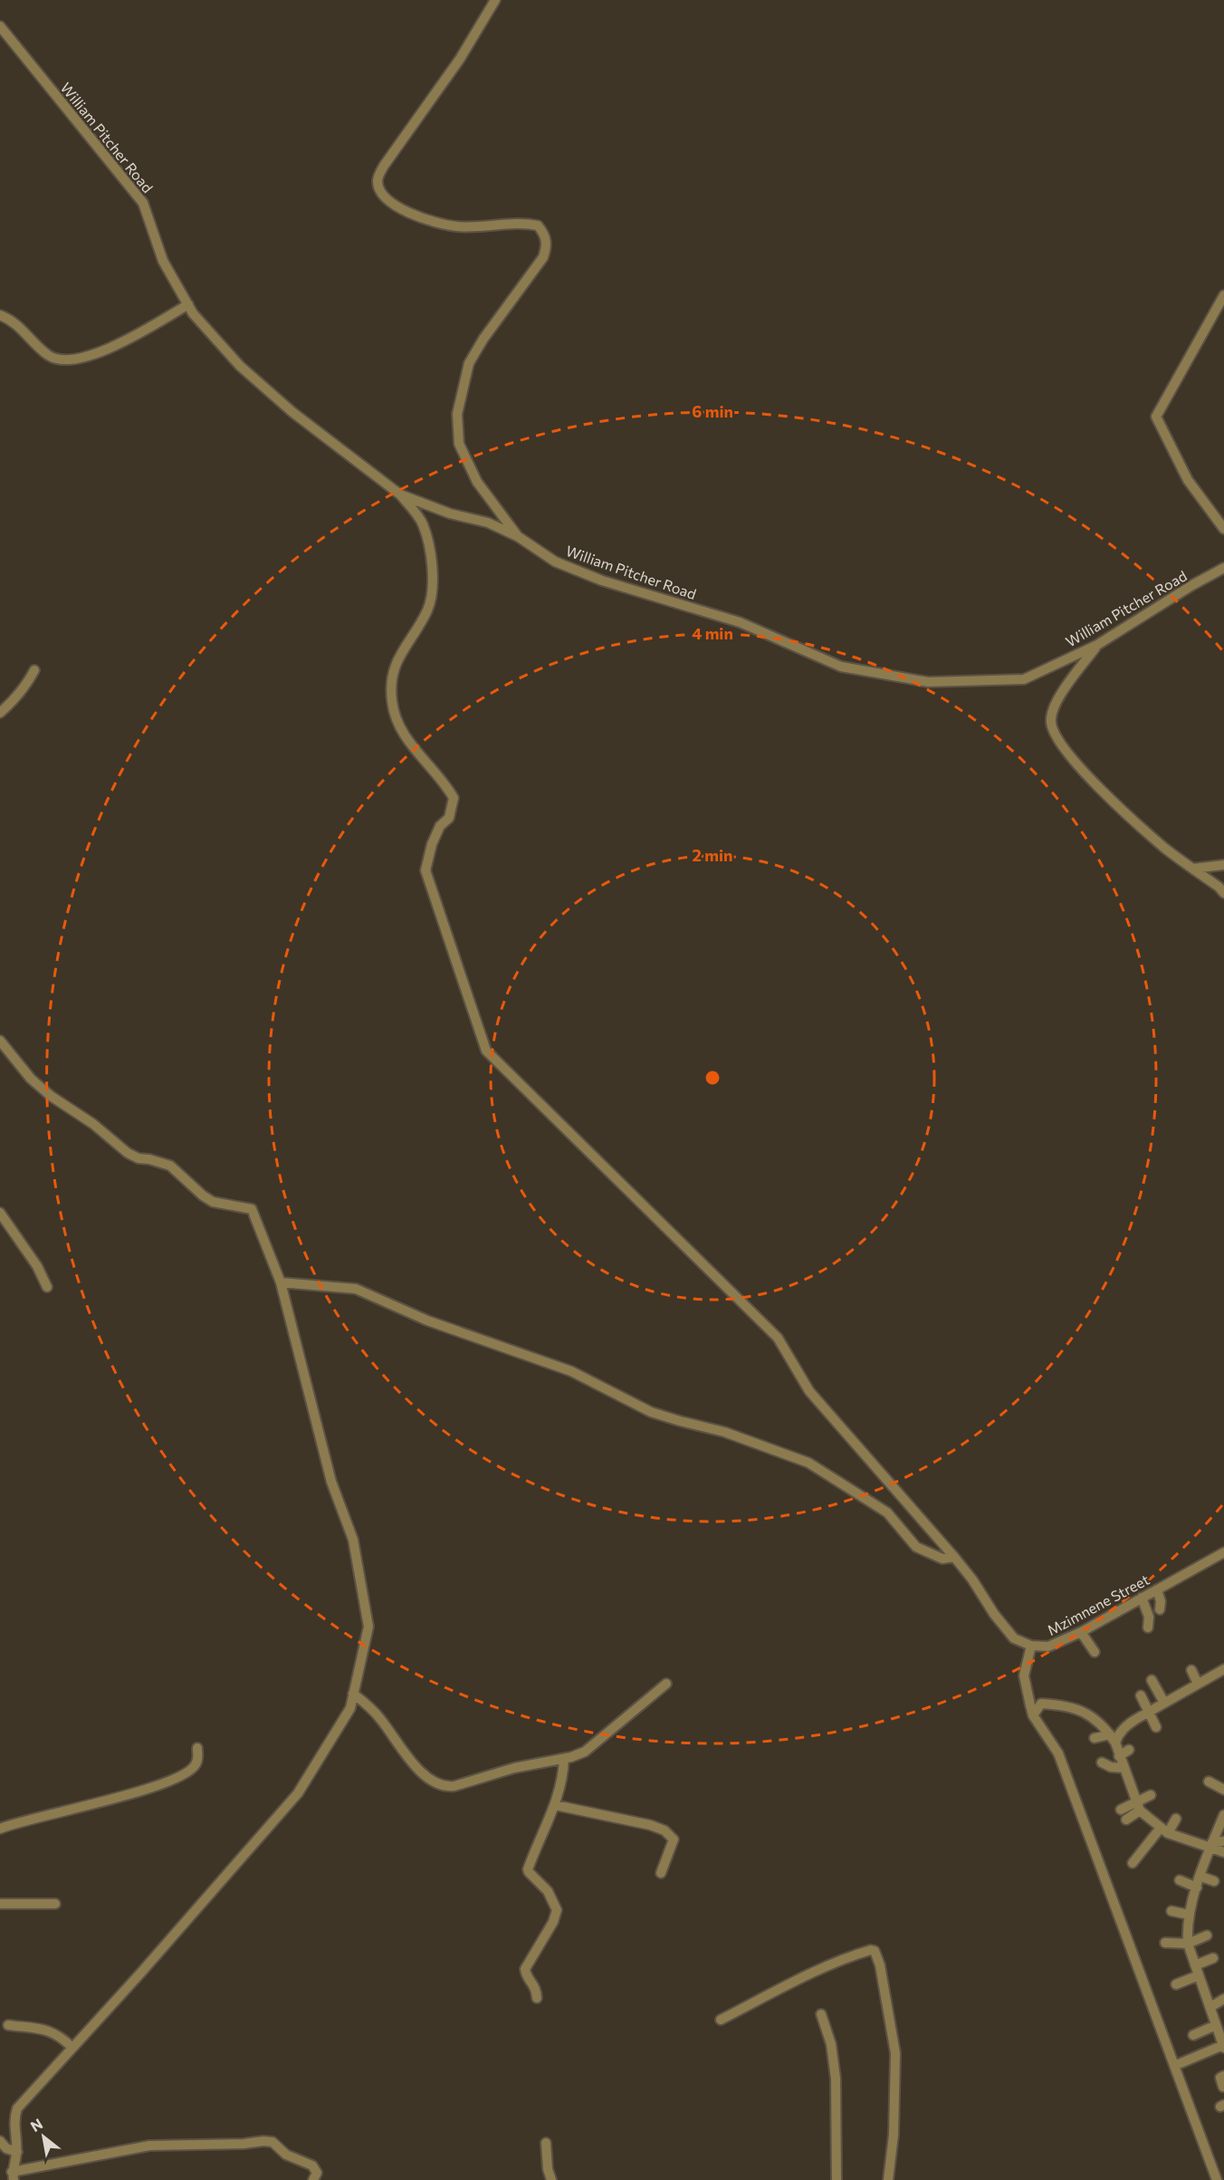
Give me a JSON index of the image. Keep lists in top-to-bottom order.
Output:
{
  "streets": {
    "street": ["William Pitcher Road", "Mzimnene Street"]
  },
  "crossings": [
    ["William Pitcher Road", "Mzimnene Street"]
  ],
  "north": "top left",
  "rings": ["6 min", "4 min", "2 min"]
}
